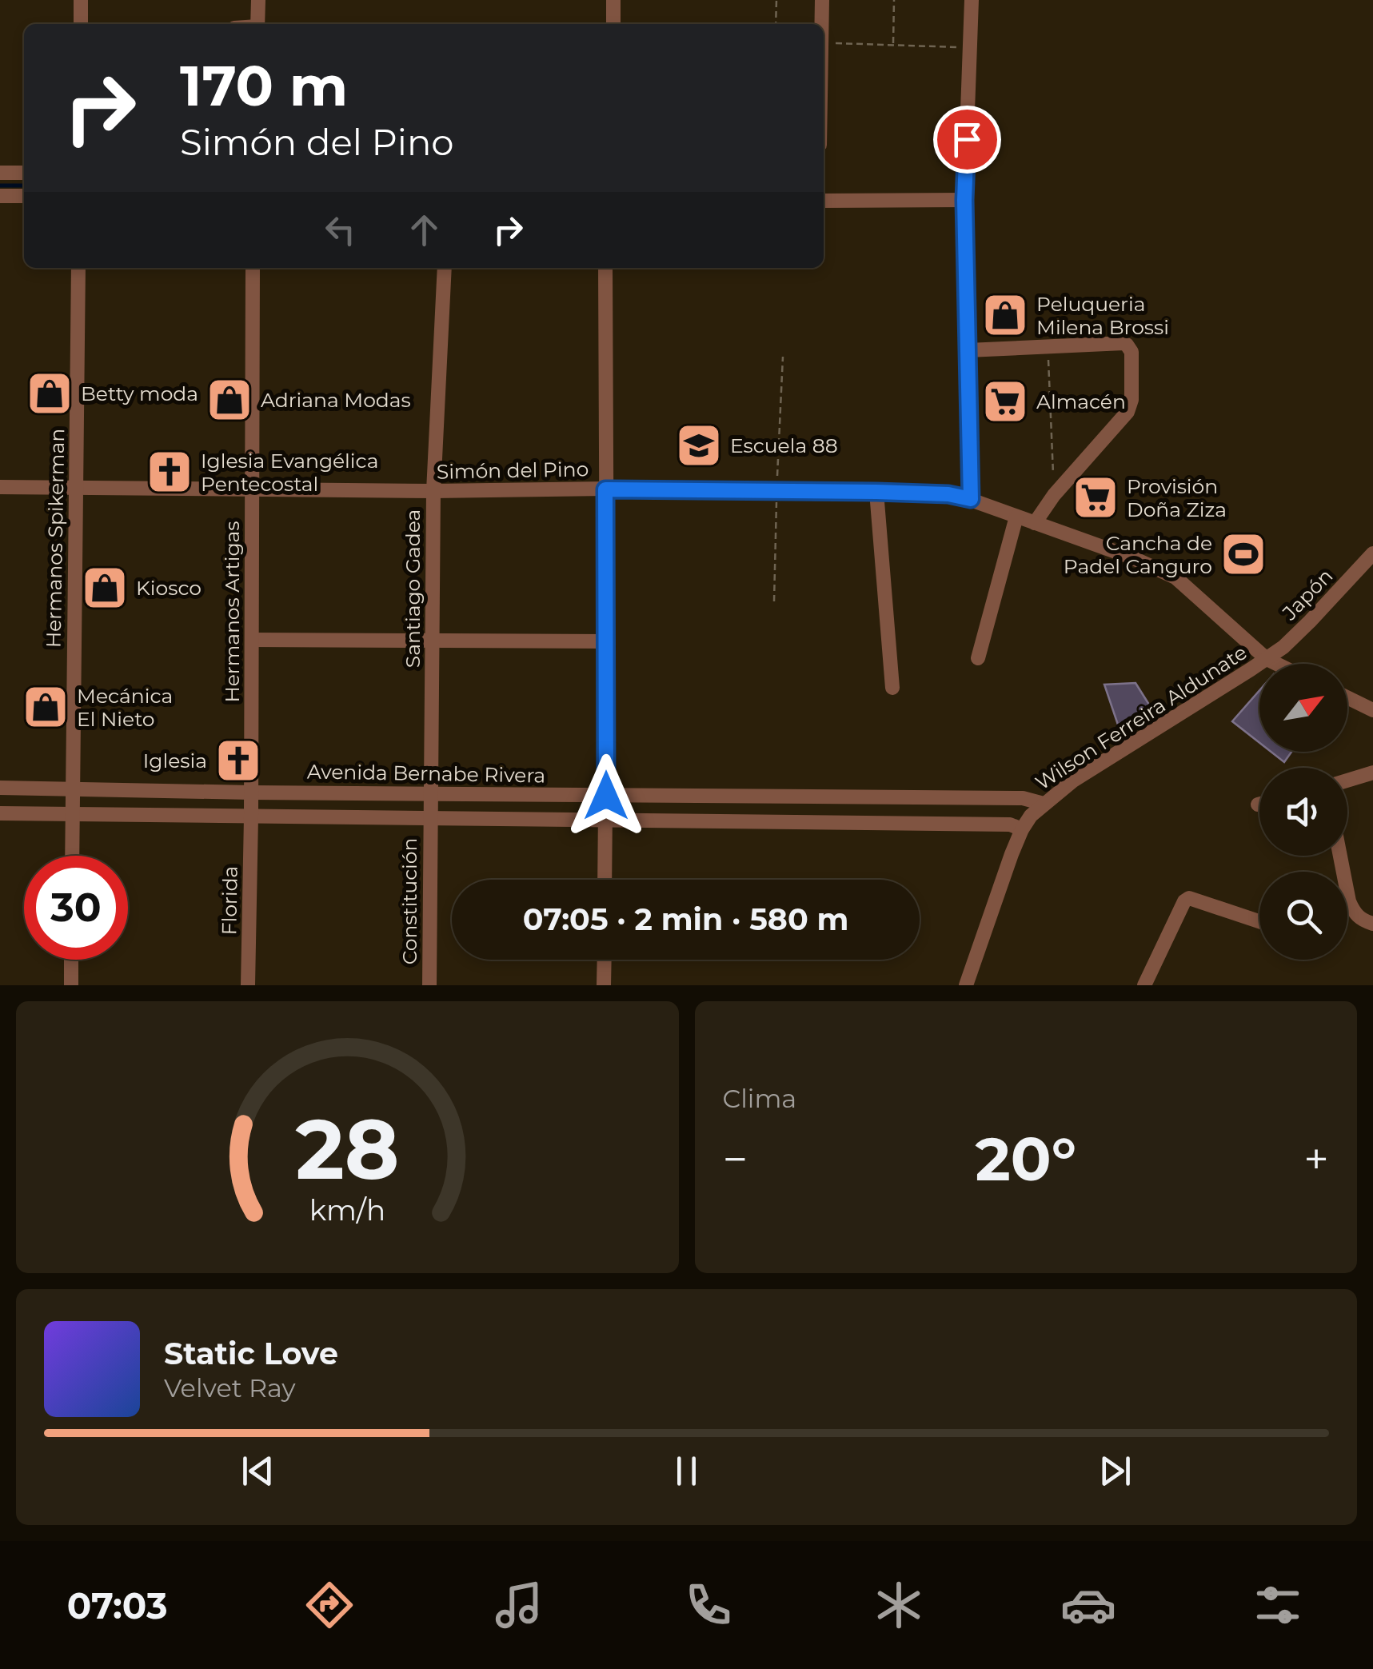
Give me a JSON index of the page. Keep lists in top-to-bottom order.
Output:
{
  "streets": {
    "street": [
      "Simón del Pino",
      "Hermanos Spikerman",
      "Santiago Gadea",
      "Japón",
      "Hermanos Artigas",
      "Wilson Ferreira Aldunate",
      "Avenida Bernabe Rivera",
      "Florida",
      "Constitución"
    ]
  },
  "crossings": [
    ["Simón del Pino", "Hermanos Spikerman"],
    ["Simón del Pino", "Santiago Gadea"],
    ["Simón del Pino", "Japón"],
    ["Simón del Pino", "Hermanos Artigas"],
    ["Simón del Pino", "Wilson Ferreira Aldunate"],
    ["Hermanos Spikerman", "Avenida Bernabe Rivera"],
    ["Santiago Gadea", "Avenida Bernabe Rivera"],
    ["Santiago Gadea", "Constitución"],
    ["Japón", "Wilson Ferreira Aldunate"],
    ["Hermanos Artigas", "Avenida Bernabe Rivera"],
    ["Hermanos Artigas", "Florida"],
    ["Wilson Ferreira Aldunate", "Avenida Bernabe Rivera"]
  ],
  "places": {
    "shop": [
      "Peluqueria Milena Brossi",
      "Betty moda",
      "Adriana Modas",
      "Kiosco",
      "Mecánica El Nieto"
    ],
    "supermarket": ["Almacén", "Provisión Doña Ziza"],
    "school or university": ["Escuela 88"],
    "church": ["Iglesia Evangélica Pentecostal", "Iglesia"],
    "sports": ["Cancha de Padel Canguro"]
  },
  "north": "top right",
  "page": {
    "turn": ["170 m", "Simón del Pino"],
    "limit": "30",
    "trip": "07:05 · 2 min · 580 m",
    "tile": "Clima",
    "heat": ["−", "20°", "+"],
    "song": ["Static Love", "Velvet Ray"],
    "tabs": "07:03",
    "gauge": ["28", "km/h"]
  }
}
